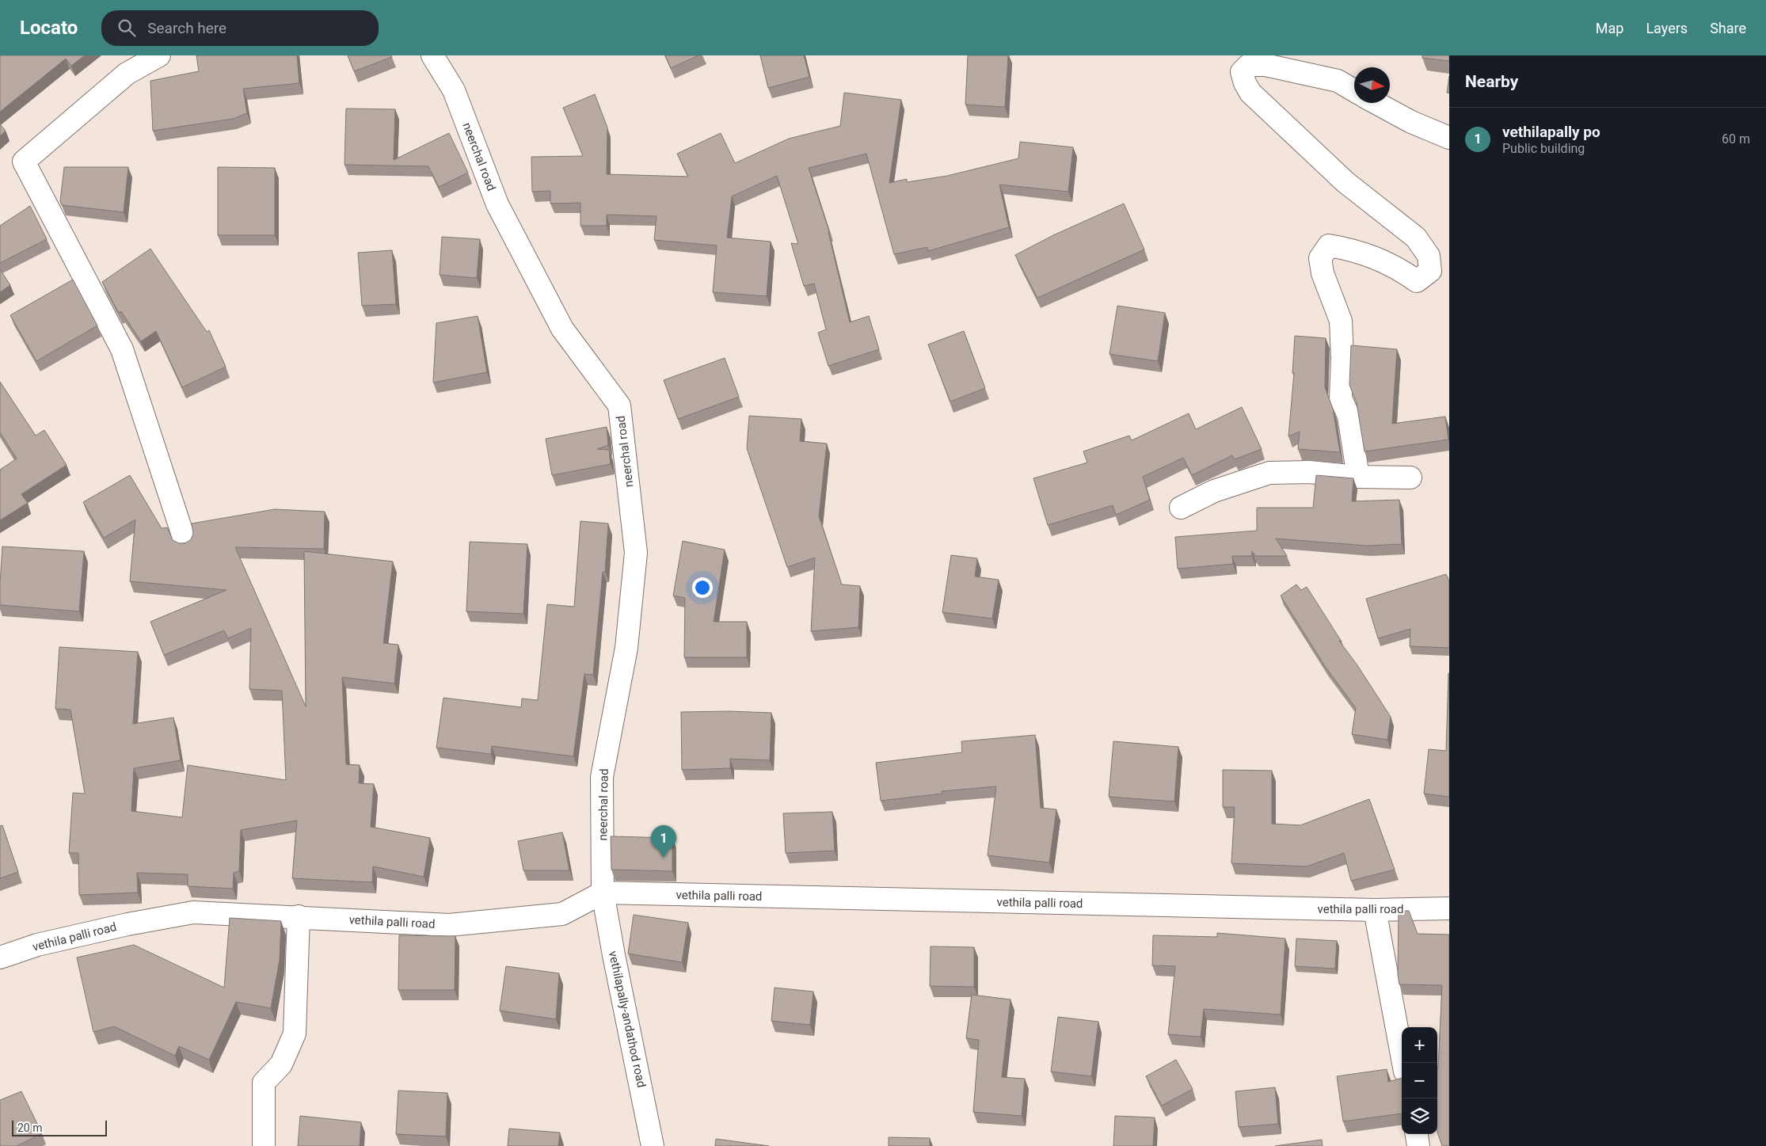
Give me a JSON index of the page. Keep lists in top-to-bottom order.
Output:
{
  "streets": {
    "street": ["neerchal road", "vethila palli road", "vethilapally-andathod road"]
  },
  "crossings": [
    ["neerchal road", "vethila palli road"],
    ["neerchal road", "vethilapally-andathod road"],
    ["vethila palli road", "vethilapally-andathod road"]
  ],
  "scale_bar": "20 m",
  "north": "right",
  "page": {
    "header": "Locato",
    "search": "Search here",
    "nav": ["Map", "Layers", "Share"],
    "heading": "Nearby",
    "list": [
      {
        "mark": "1",
        "name": "vethilapally po",
        "note": "Public building",
        "value": "60 m"
      }
    ],
    "pins": "1",
    "map_buttons": ["+", "−"],
    "scale": "20 m"
  }
}
